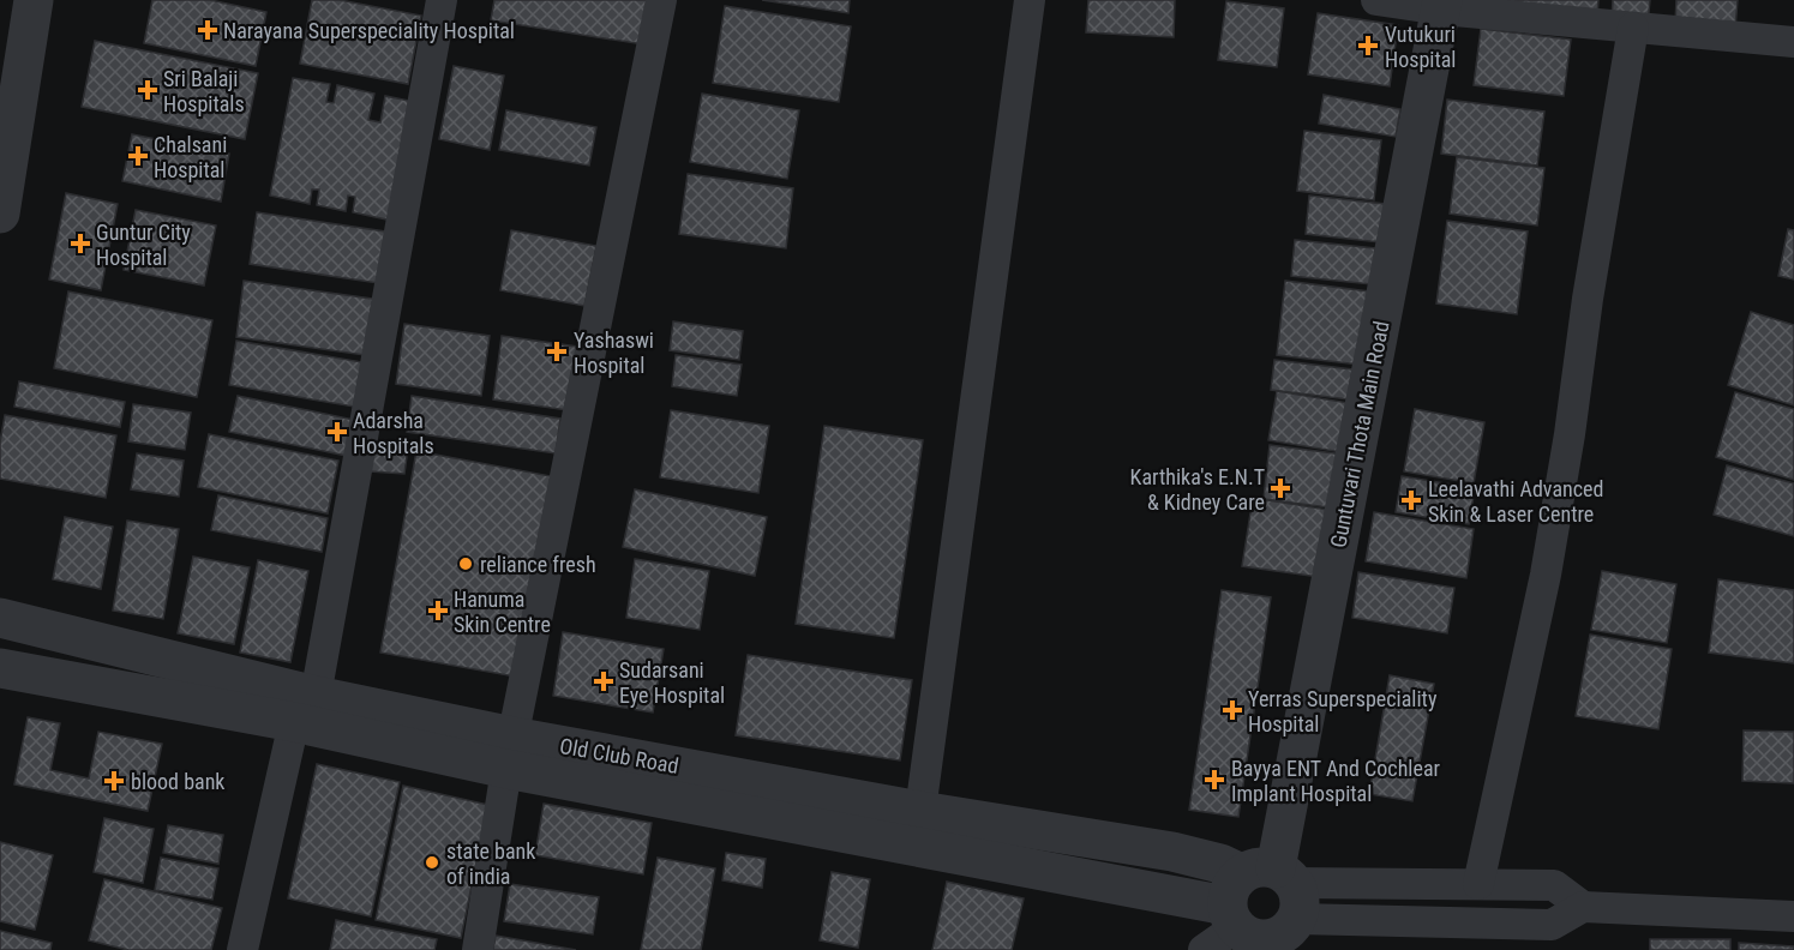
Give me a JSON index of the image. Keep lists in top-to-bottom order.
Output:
{
  "streets": {
    "street": ["Guntuvari Thota Main Road", "Old Club Road"]
  },
  "crossings": [
    ["Guntuvari Thota Main Road", "Old Club Road"]
  ],
  "places": {
    "health": [
      "Narayana Superspeciality Hospital",
      "Vutukuri Hospital",
      "Sri Balaji Hospitals",
      "Chalsani Hospital",
      "Guntur City Hospital",
      "Yashaswi Hospital",
      "Adarsha Hospitals",
      "Karthika's E.N.T & Kidney Care",
      "Leelavathi Advanced Skin & Laser Centre",
      "Hanuma Skin Centre",
      "Sudarsani Eye Hospital",
      "Yerras Superspeciality Hospital",
      "Bayya ENT And Cochlear Implant Hospital",
      "blood bank"
    ],
    "other": ["reliance fresh", "state bank of india"]
  }
}
